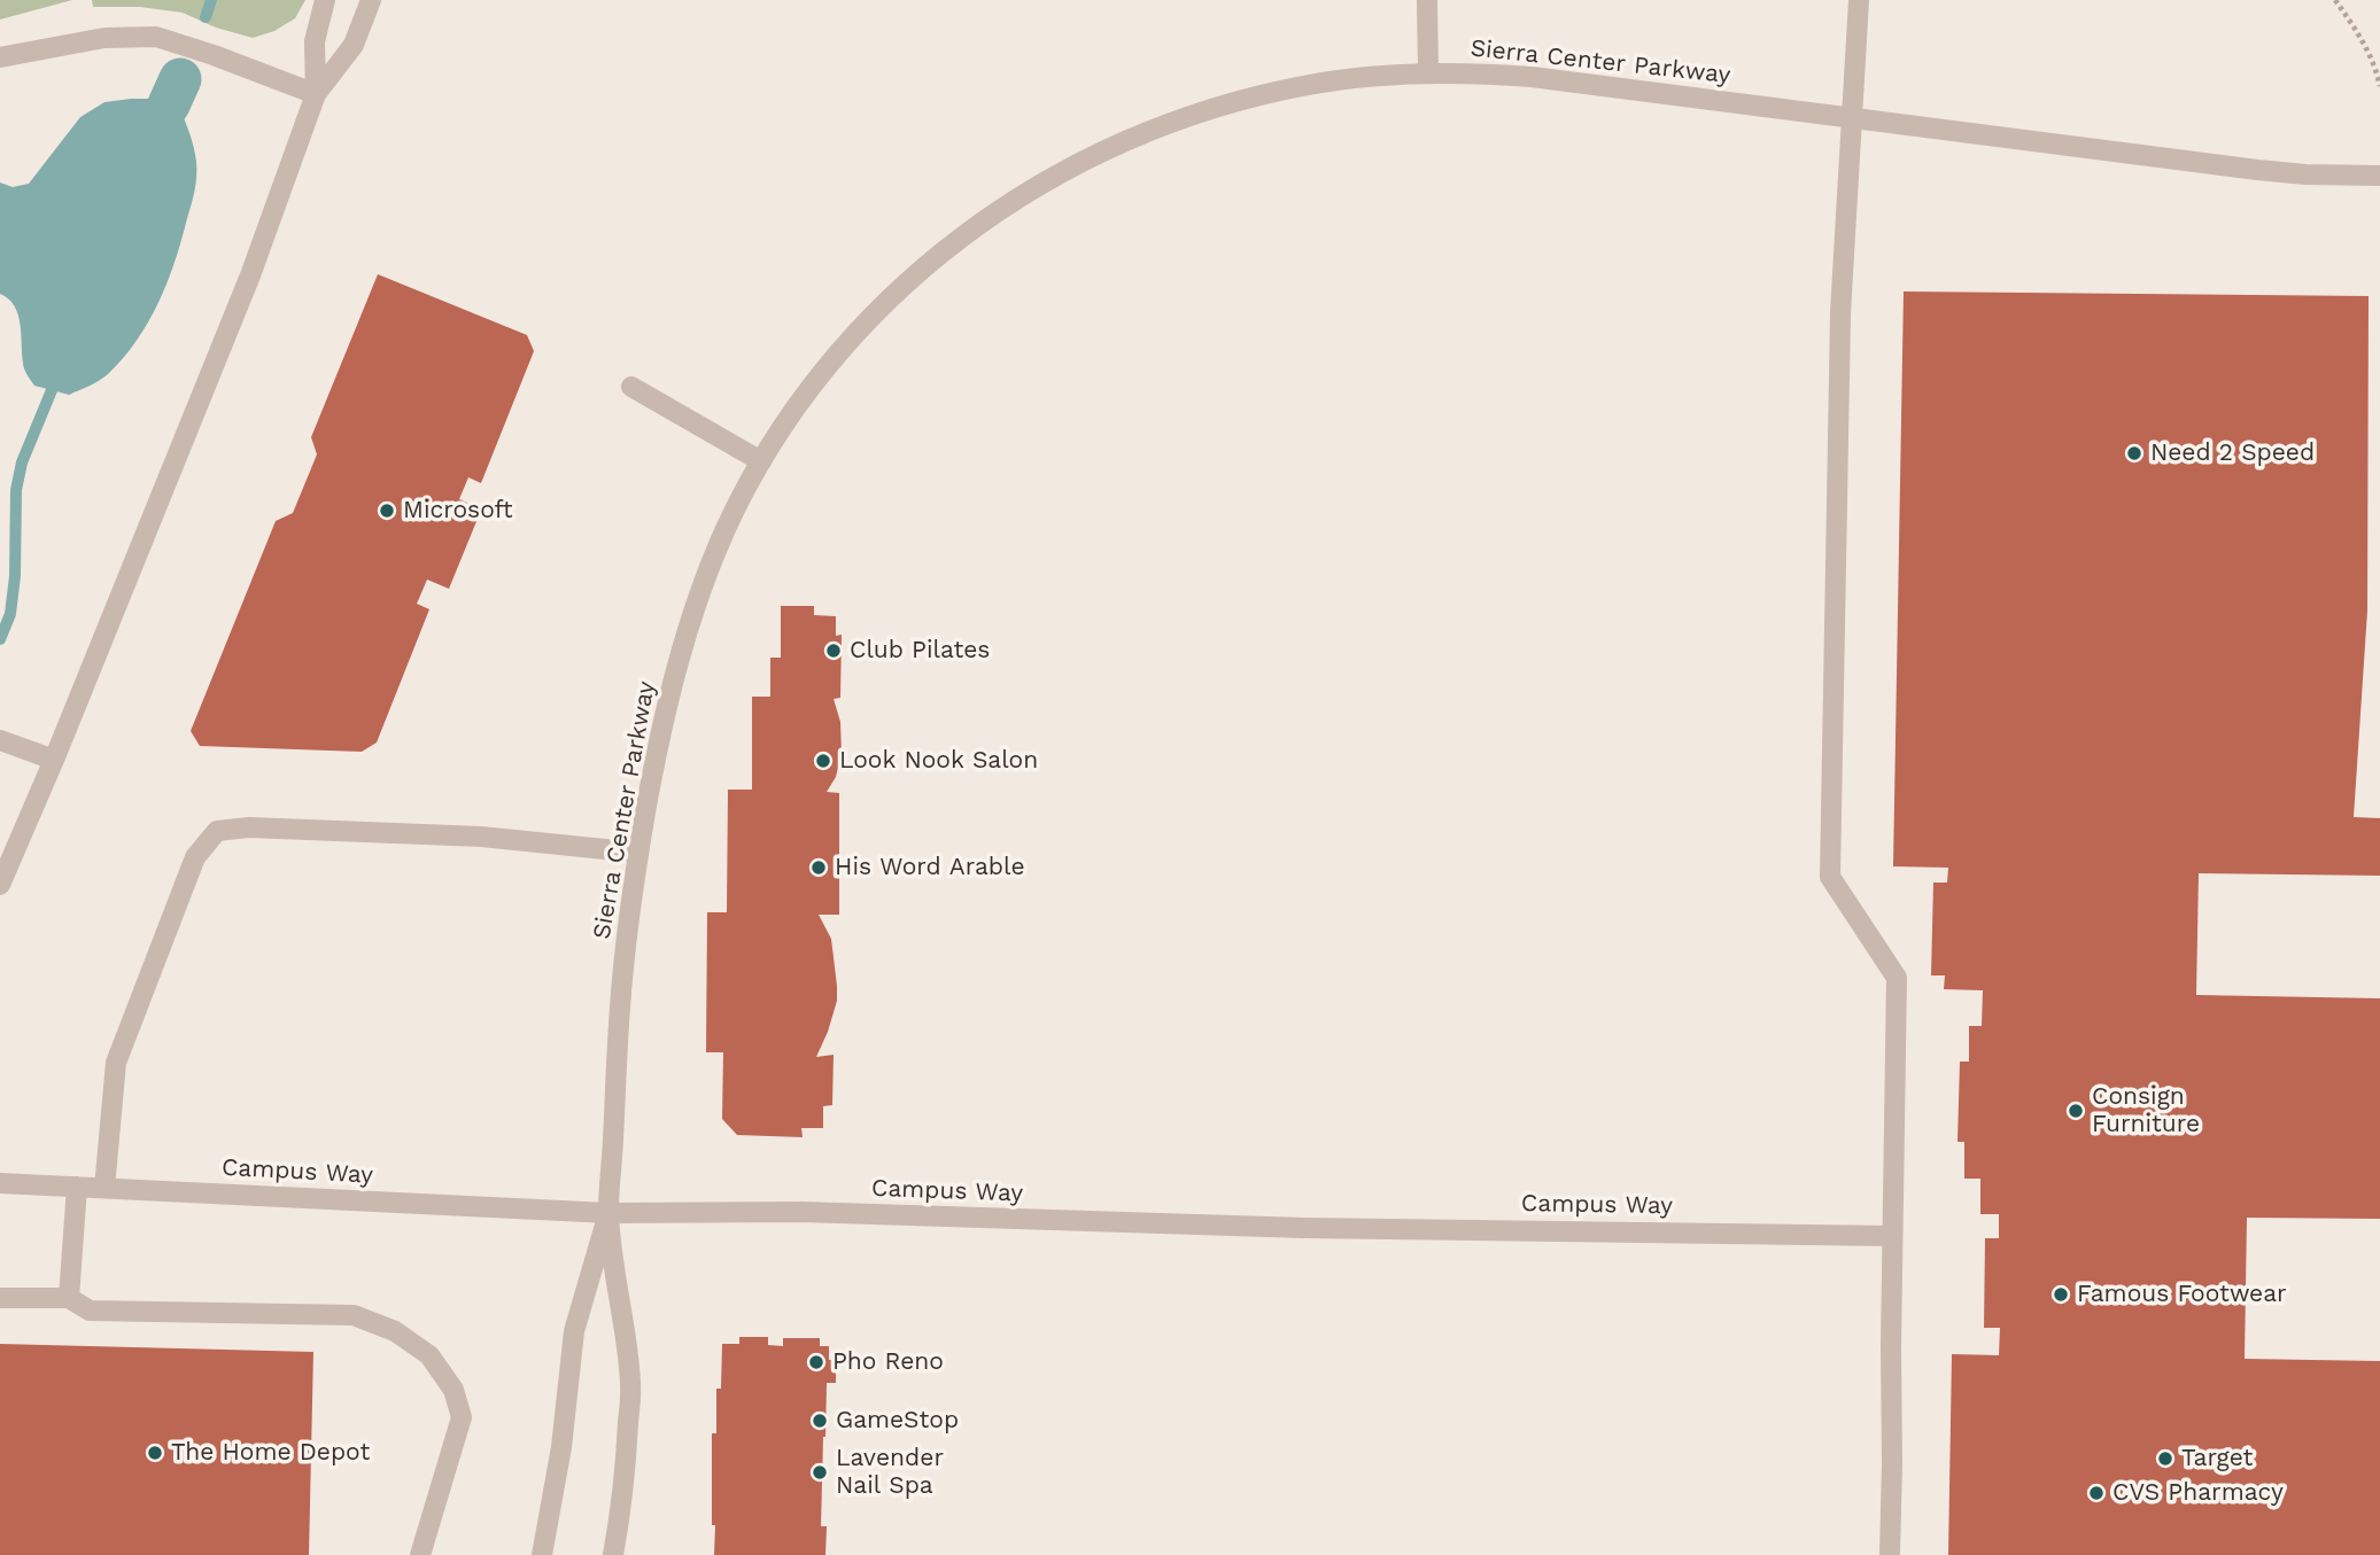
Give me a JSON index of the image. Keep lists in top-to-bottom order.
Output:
{
  "streets": {
    "street": ["Sierra Center Parkway", "Campus Way"]
  },
  "crossings": [
    ["Sierra Center Parkway", "Campus Way"]
  ],
  "places": [
    "Need 2 Speed",
    "Microsoft",
    "Club Pilates",
    "Look Nook Salon",
    "His Word Arable",
    "Consign Furniture",
    "Famous Footwear",
    "Pho Reno",
    "GameStop",
    "The Home Depot",
    "Target",
    "Lavender Nail Spa",
    "CVS Pharmacy"
  ]
}
